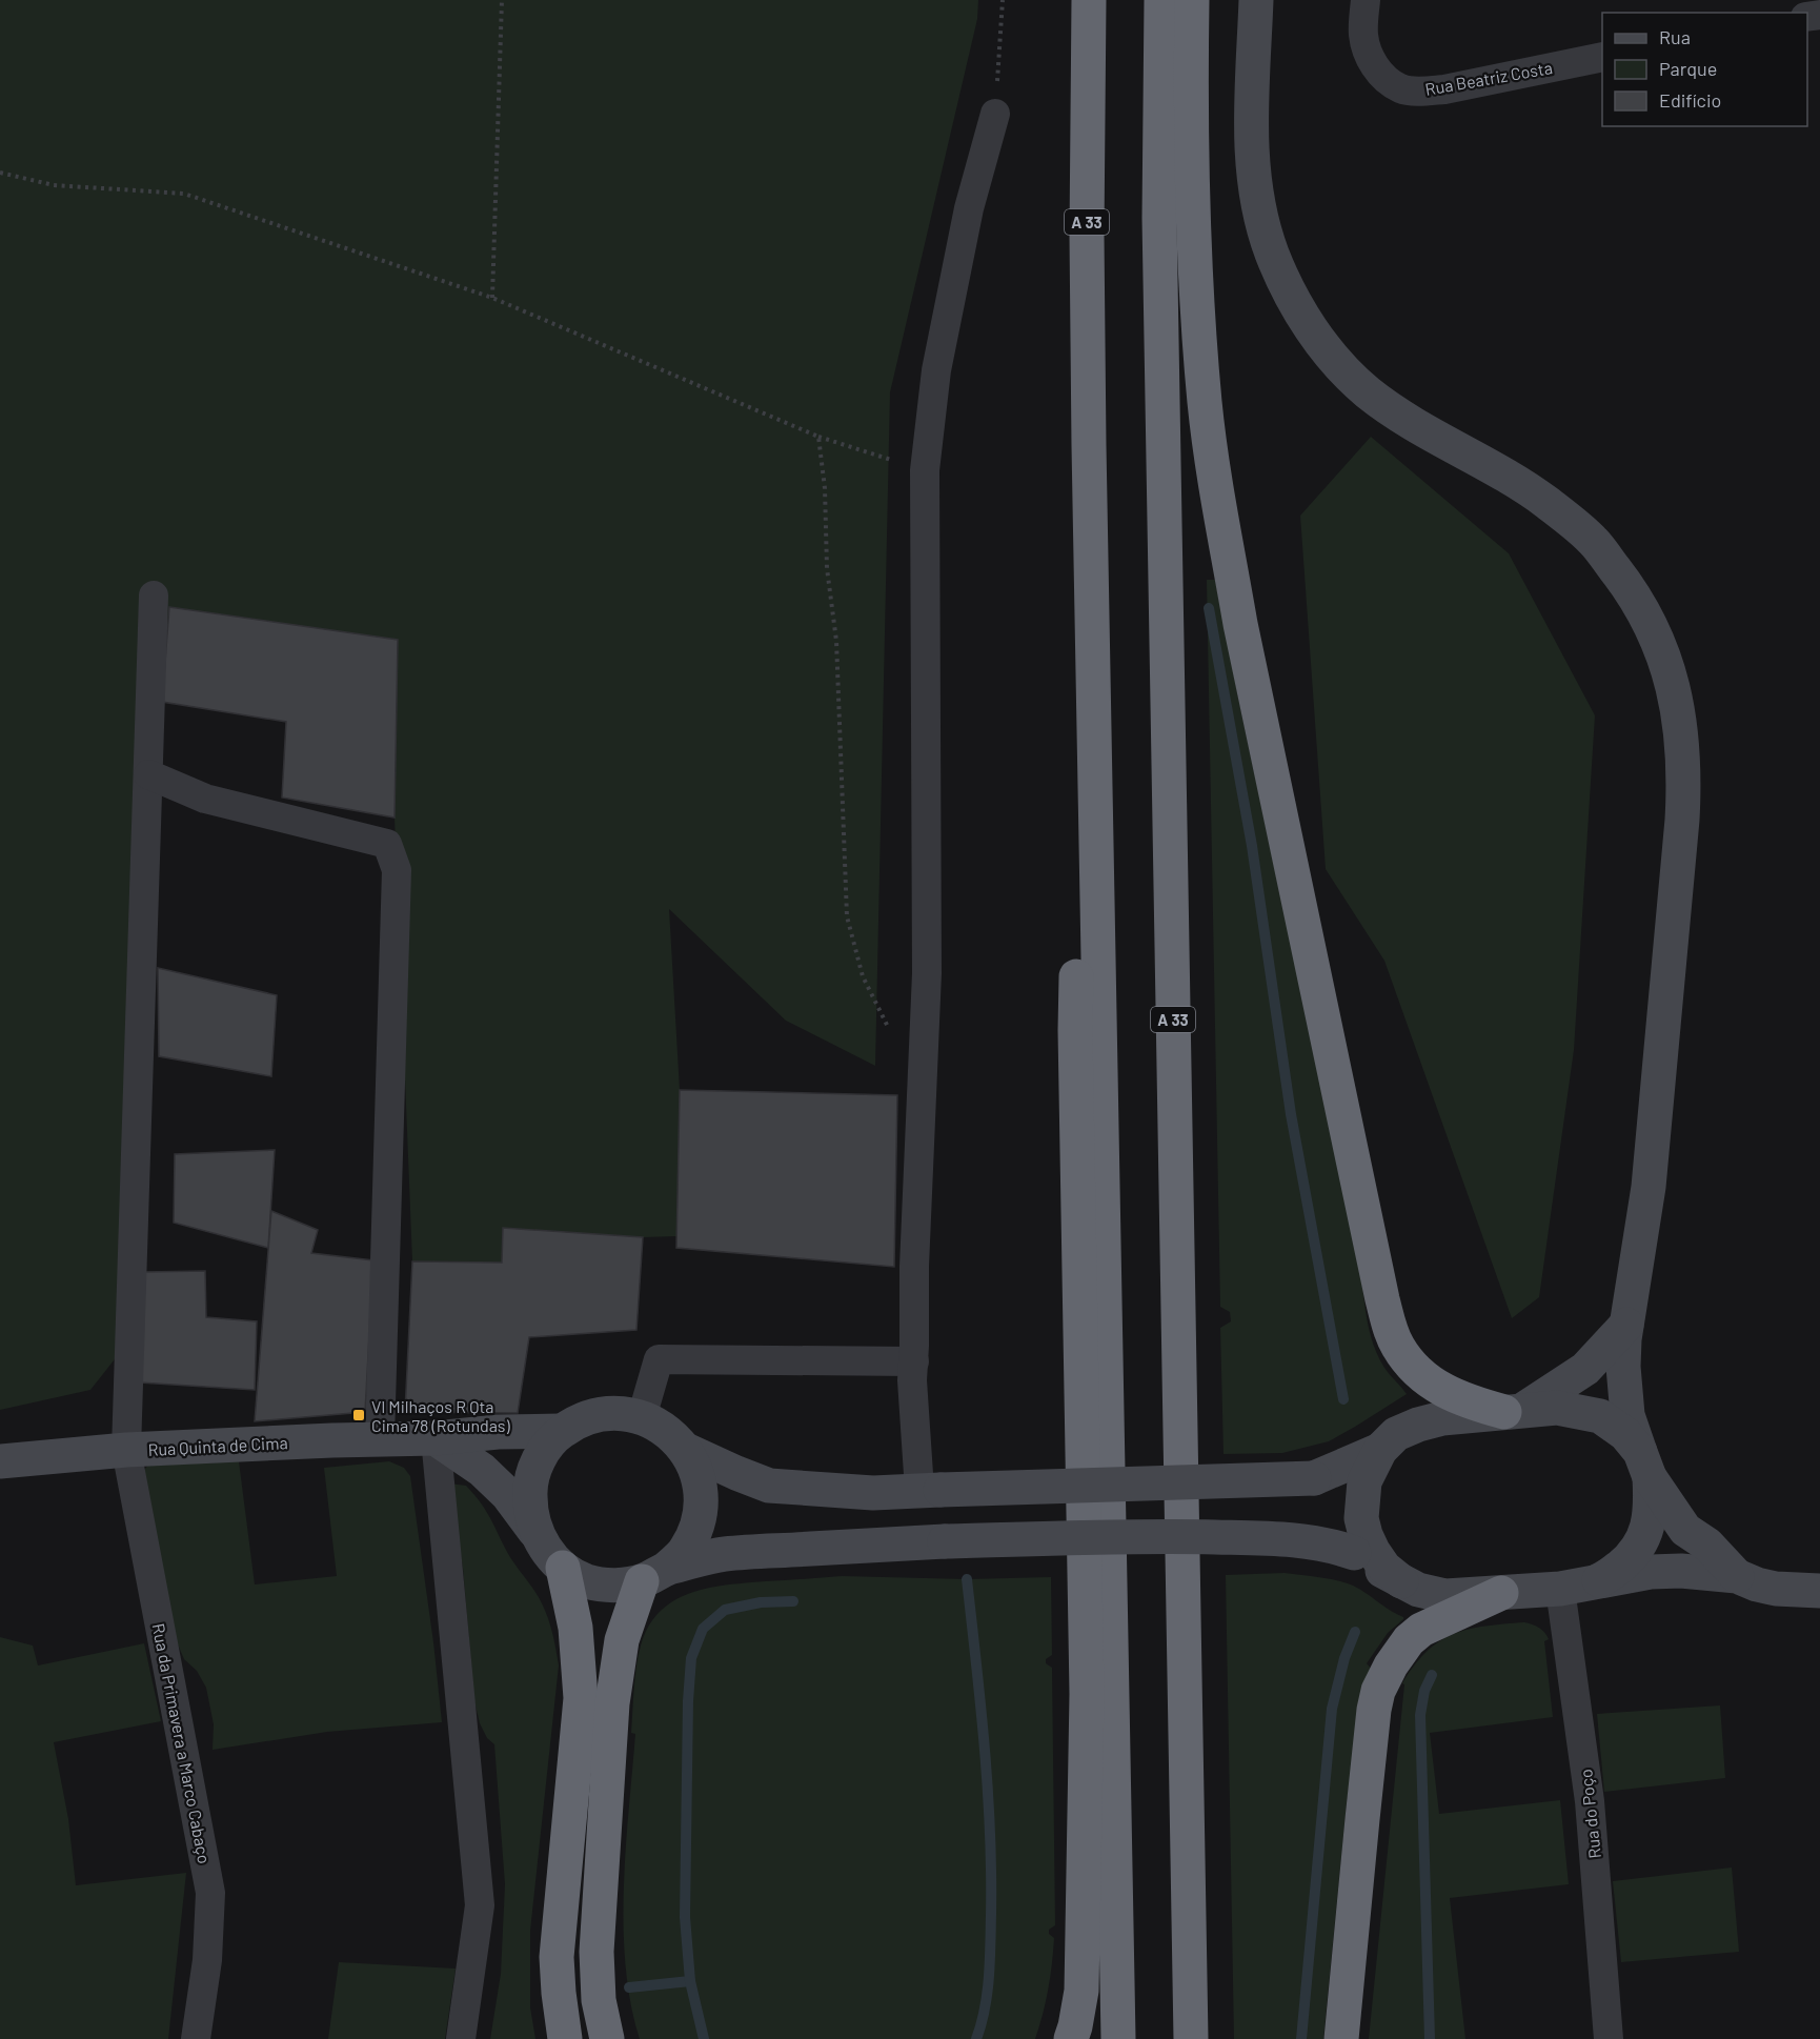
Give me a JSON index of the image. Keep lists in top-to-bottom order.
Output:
{
  "streets": {
    "highway": ["A 33"],
    "street": [
      "Rua Beatriz Costa",
      "Rua Quinta de Cima",
      "Rua da Primavera a Marco Cabaço",
      "Rua do Poço"
    ]
  },
  "crossings": [
    ["Rua Quinta de Cima", "Rua da Primavera a Marco Cabaço"]
  ],
  "places": {
    "transit": ["Vl Milhaços R Qta Cima 78 (Rotundas)"]
  },
  "legend": ["Rua", "Parque", "Edifício"]
}
